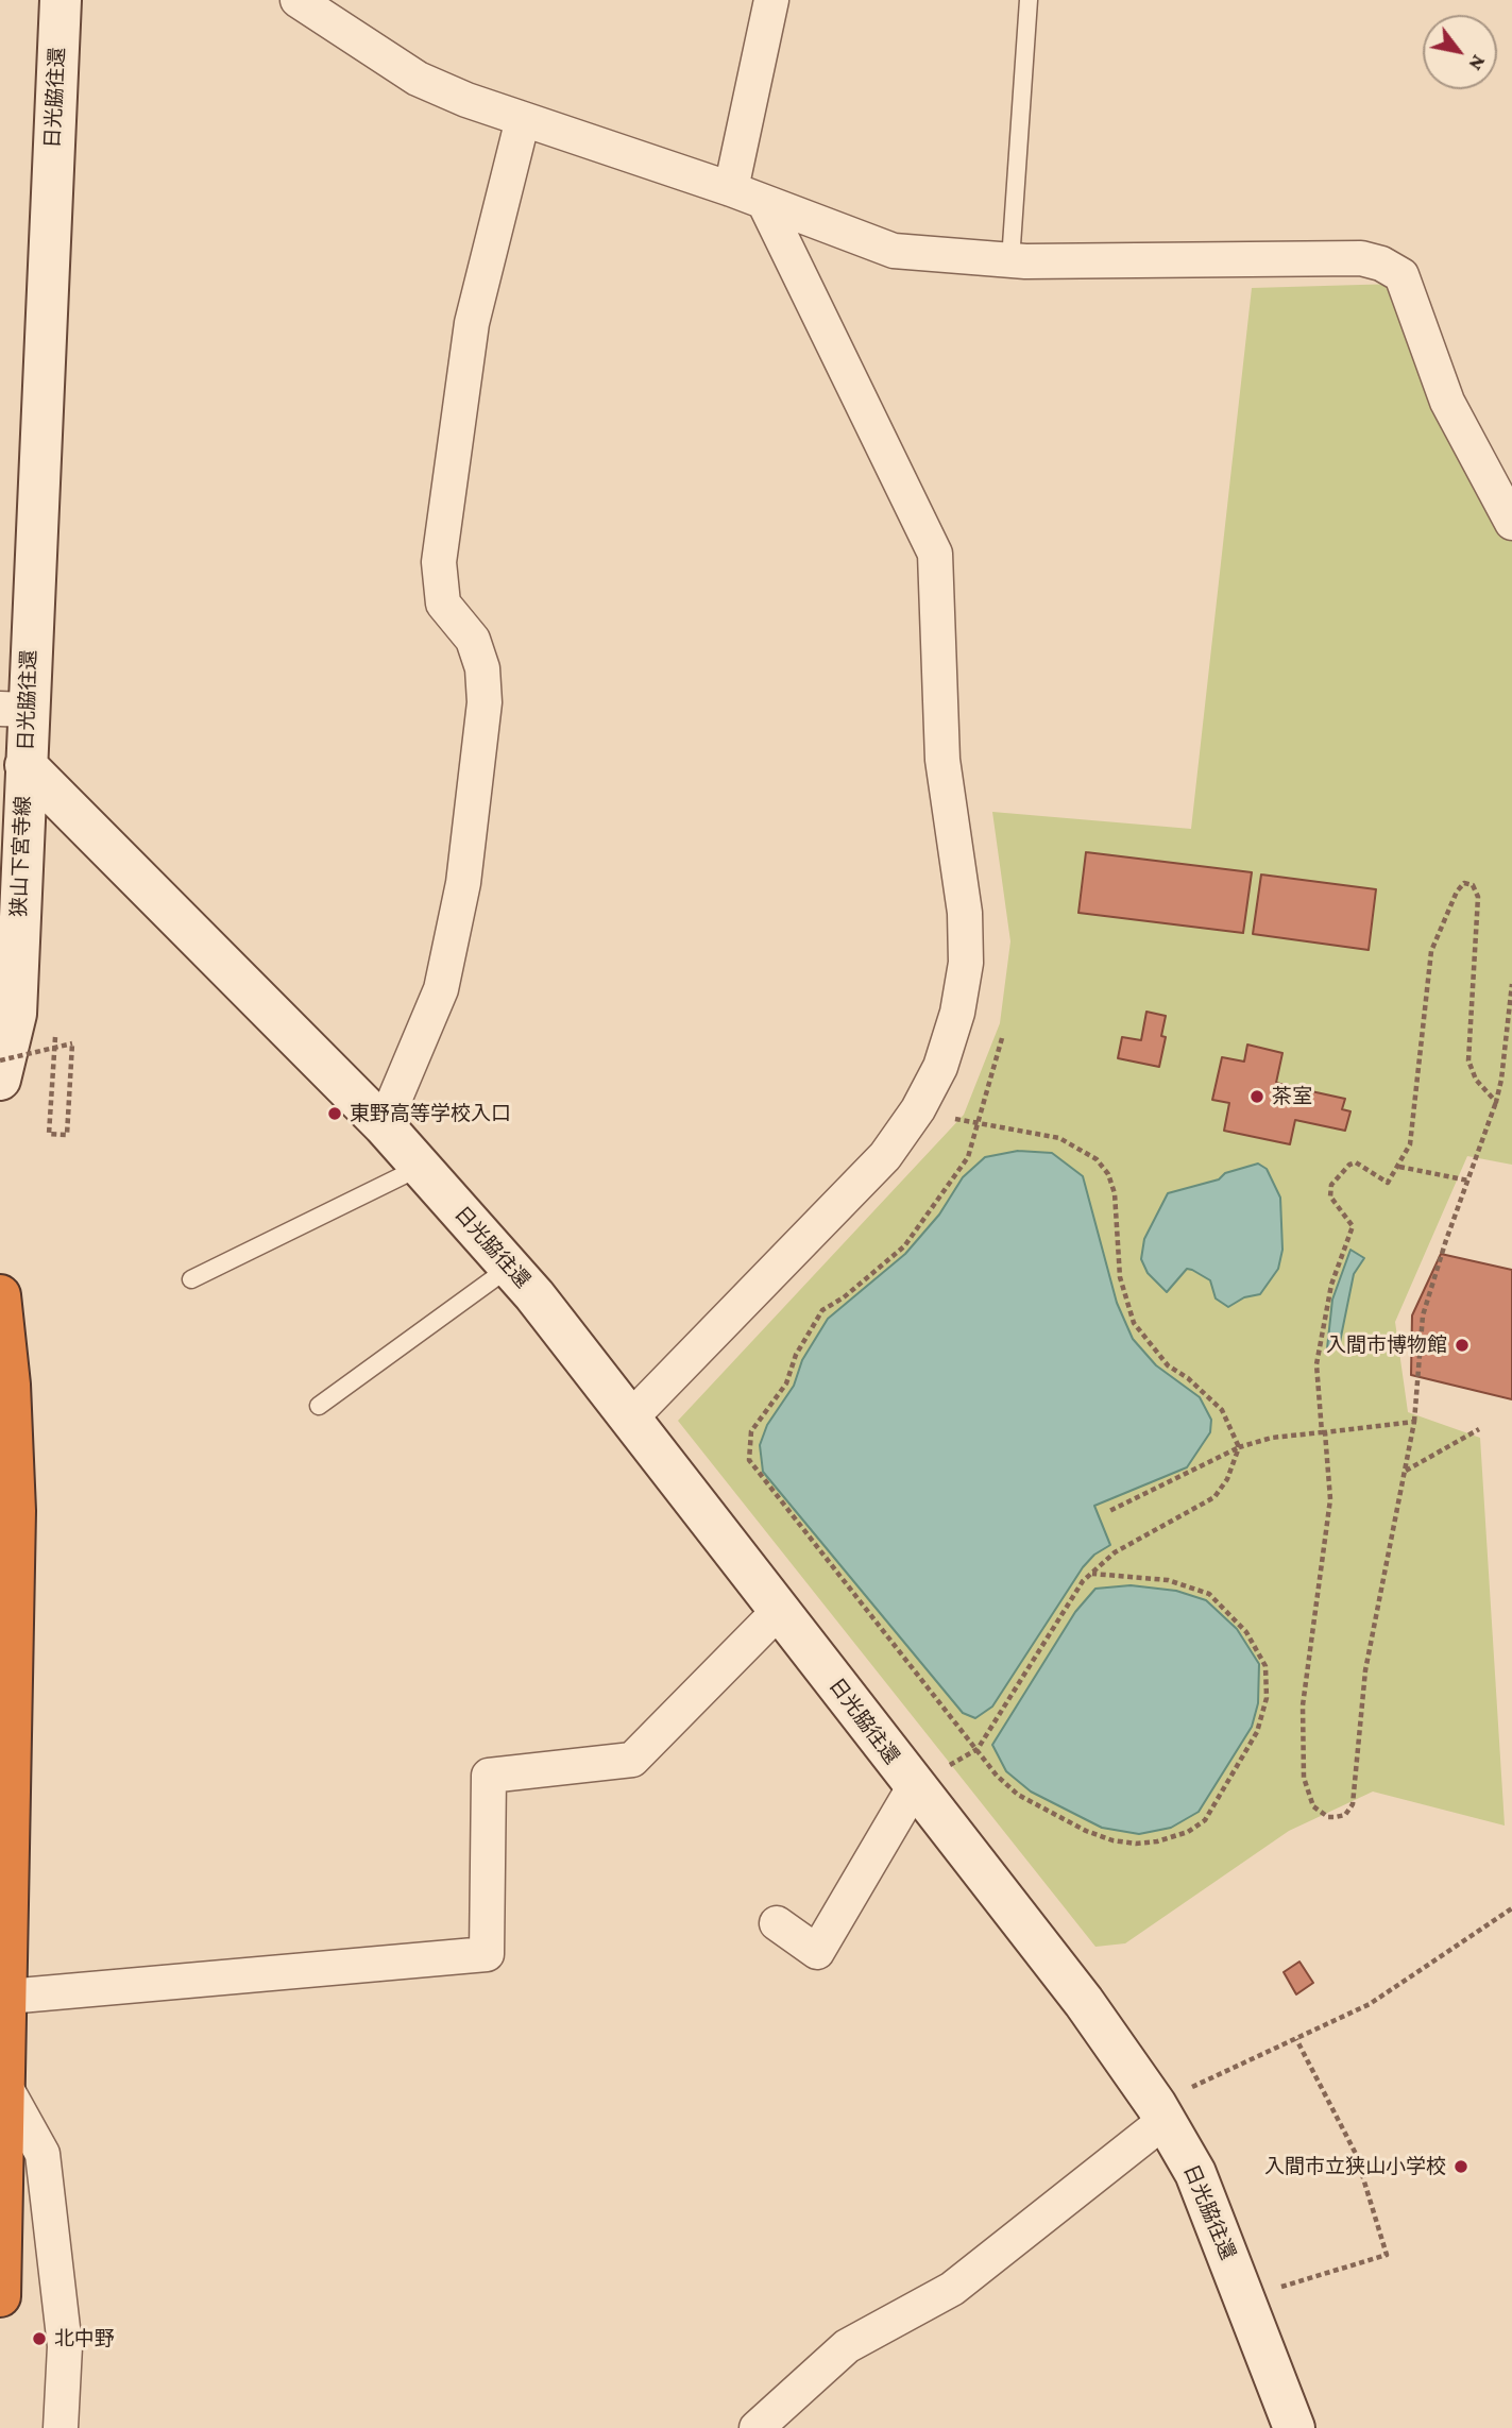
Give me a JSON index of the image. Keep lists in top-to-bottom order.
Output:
{
  "streets": {
    "street": ["日光脇往還", "狭山下宮寺線"]
  },
  "crossings": [
    ["日光脇往還", "狭山下宮寺線"]
  ],
  "places": [
    "茶室",
    "東野高等学校入口",
    "入間市博物館",
    "入間市立狭山小学校",
    "北中野"
  ],
  "north": "bottom right"
}
